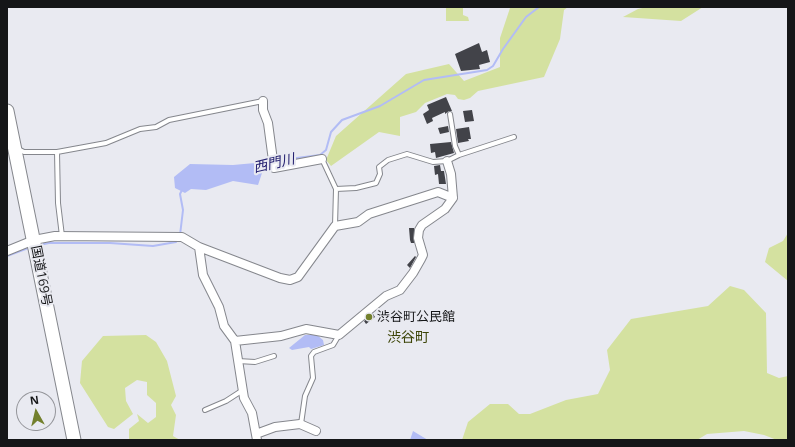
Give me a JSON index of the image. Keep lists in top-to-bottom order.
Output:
{
  "streets": {
    "highway": ["国道169号"]
  },
  "districts": ["渋谷町"],
  "water": ["西門川"],
  "places": ["渋谷町公民館"],
  "north": "top"
}
